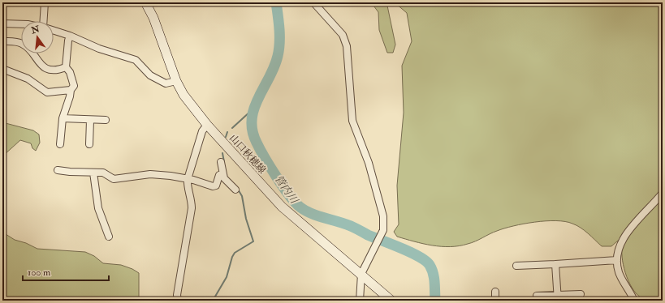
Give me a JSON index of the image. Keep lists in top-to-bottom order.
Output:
{
  "streets": {
    "main road": ["山口秋穂線"]
  },
  "water": ["管内川"],
  "scale_bar": "100 m",
  "north": "top"
}
